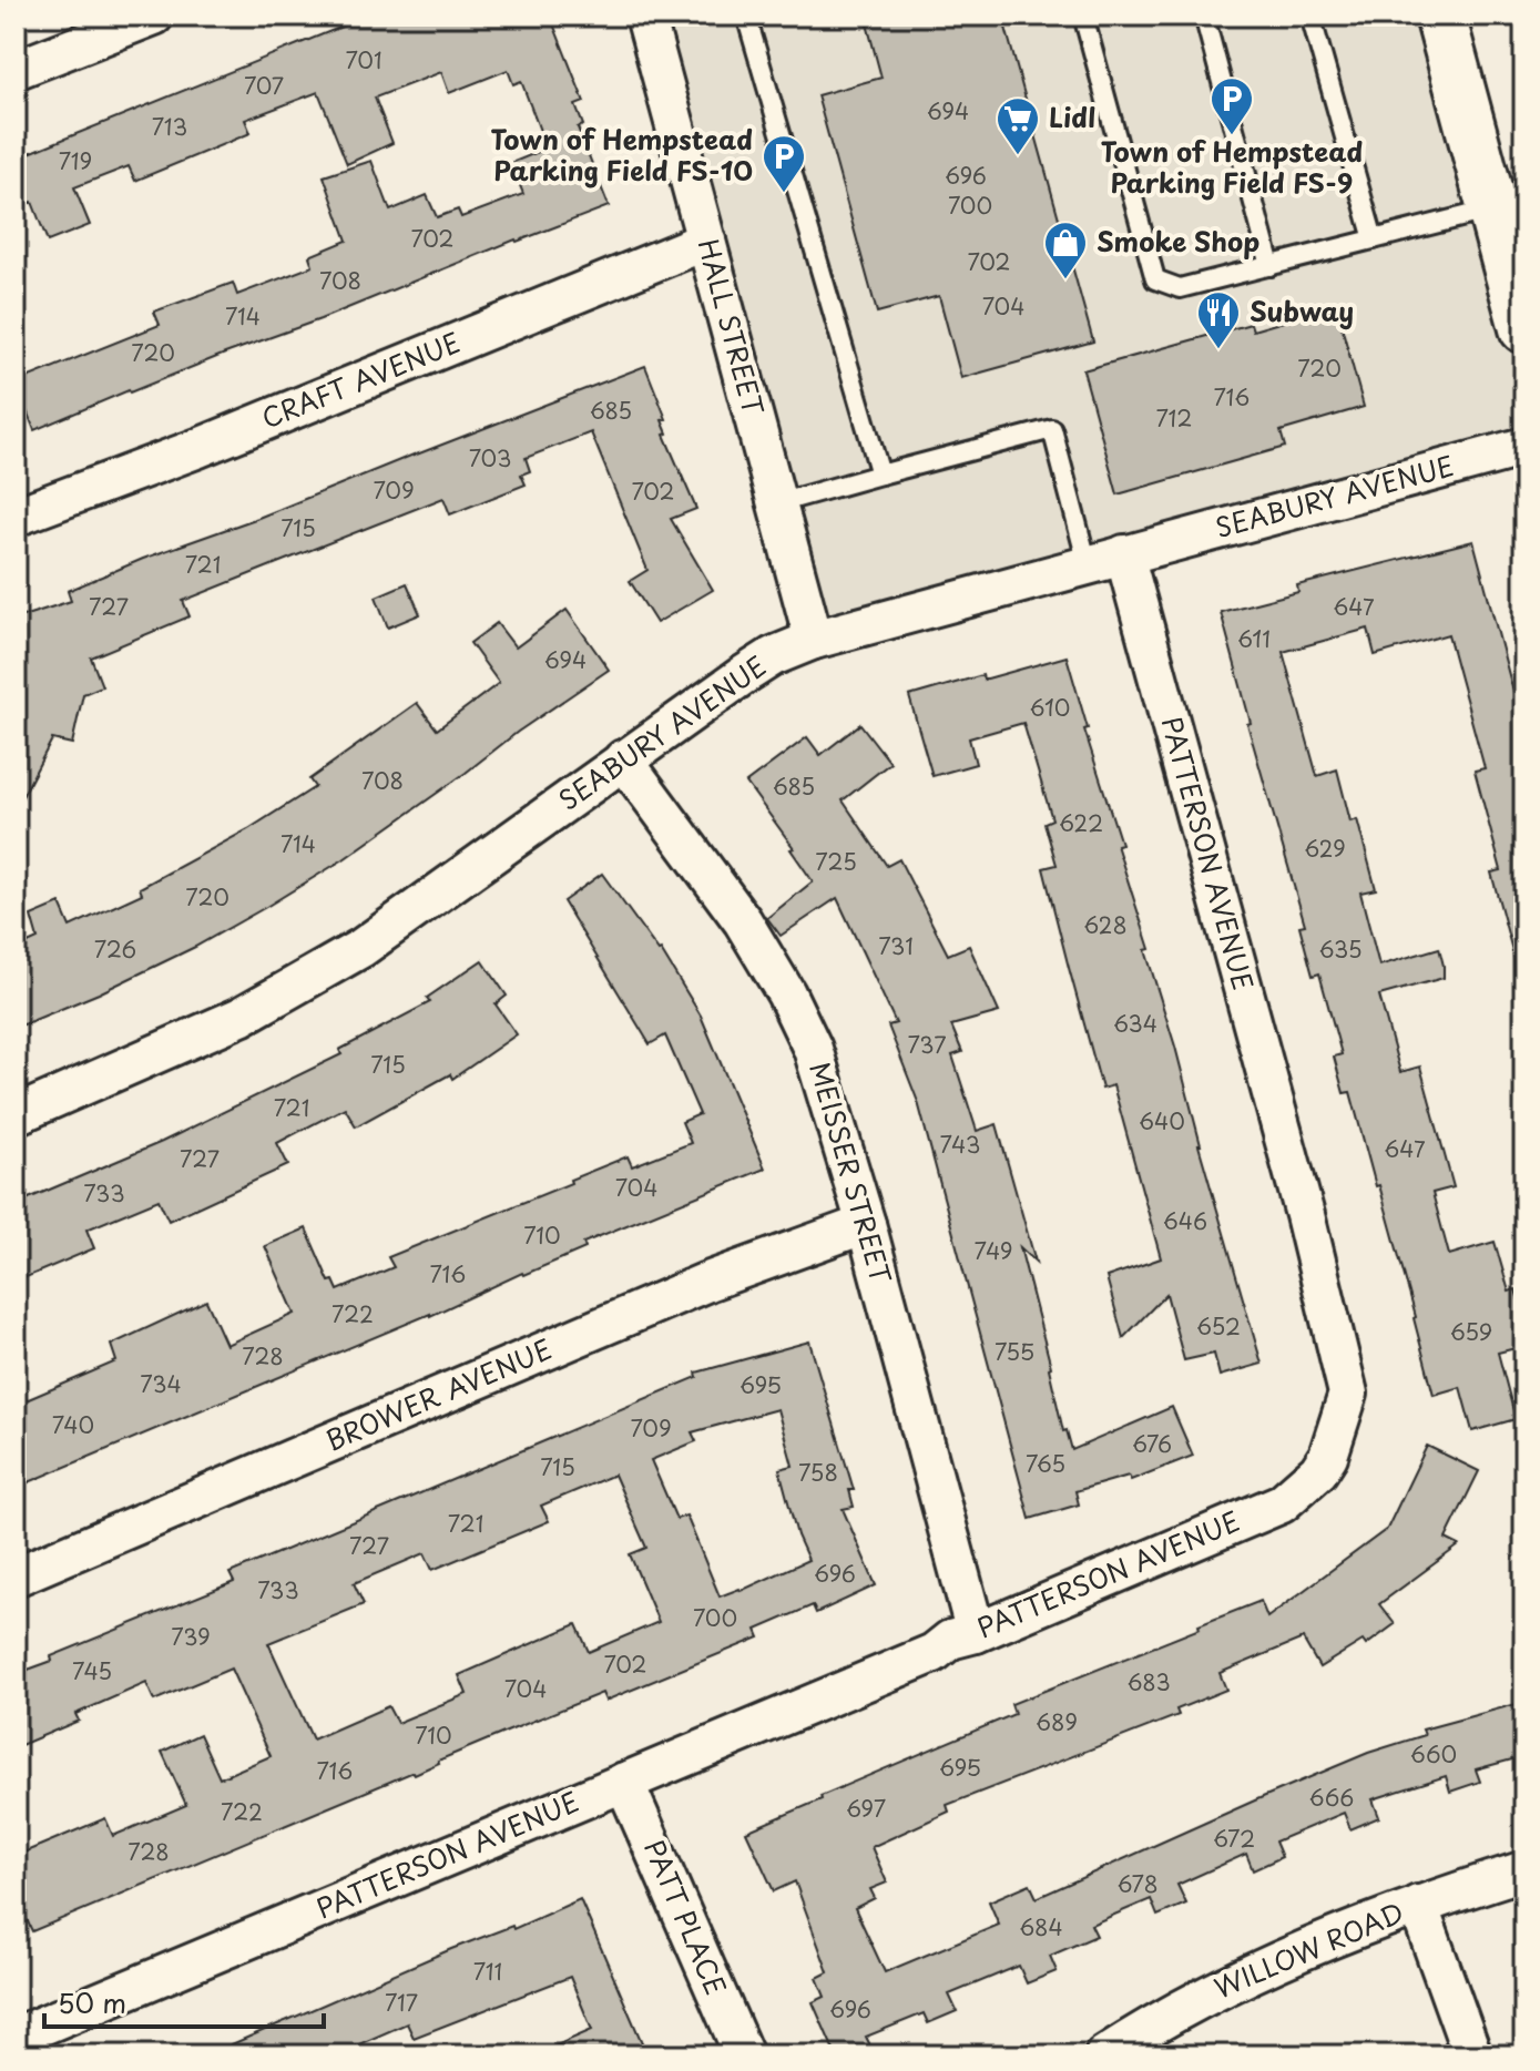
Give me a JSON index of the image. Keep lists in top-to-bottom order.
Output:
{
  "streets": {
    "street": [
      "HALL STREET",
      "CRAFT AVENUE",
      "SEABURY AVENUE",
      "PATTERSON AVENUE",
      "MEISSER STREET",
      "BROWER AVENUE",
      "PATT PLACE",
      "WILLOW ROAD"
    ]
  },
  "crossings": [
    ["HALL STREET", "CRAFT AVENUE"],
    ["HALL STREET", "SEABURY AVENUE"],
    ["SEABURY AVENUE", "PATTERSON AVENUE"],
    ["SEABURY AVENUE", "MEISSER STREET"],
    ["PATTERSON AVENUE", "MEISSER STREET"],
    ["PATTERSON AVENUE", "PATT PLACE"],
    ["MEISSER STREET", "BROWER AVENUE"]
  ],
  "places": {
    "parking": ["Town of Hempstead Parking Field FS-9", "Town of Hempstead Parking Field FS-10"],
    "supermarket": ["Lidl"],
    "shop": ["Smoke Shop"],
    "restaurant": ["Subway"]
  },
  "house_numbers": [
    "701",
    "707",
    "694",
    "713",
    "719",
    "696",
    "700",
    "702",
    "702",
    "708",
    "704",
    "714",
    "720",
    "720",
    "716",
    "685",
    "712",
    "703",
    "709",
    "702",
    "715",
    "721",
    "727",
    "647",
    "611",
    "694",
    "610",
    "708",
    "685",
    "622",
    "714",
    "629",
    "725",
    "720",
    "628",
    "731",
    "726",
    "635",
    "634",
    "737",
    "715",
    "721",
    "640",
    "743",
    "647",
    "727",
    "704",
    "733",
    "646",
    "710",
    "749",
    "716",
    "722",
    "652",
    "659",
    "755",
    "728",
    "734",
    "695",
    "740",
    "709",
    "676",
    "765",
    "715",
    "758",
    "721",
    "727",
    "696",
    "733",
    "700",
    "739",
    "702",
    "745",
    "683",
    "704",
    "689",
    "710",
    "660",
    "695",
    "716",
    "666",
    "697",
    "722",
    "672",
    "728",
    "678",
    "684",
    "711",
    "717",
    "696"
  ],
  "scale_bar": "50 m"
}
